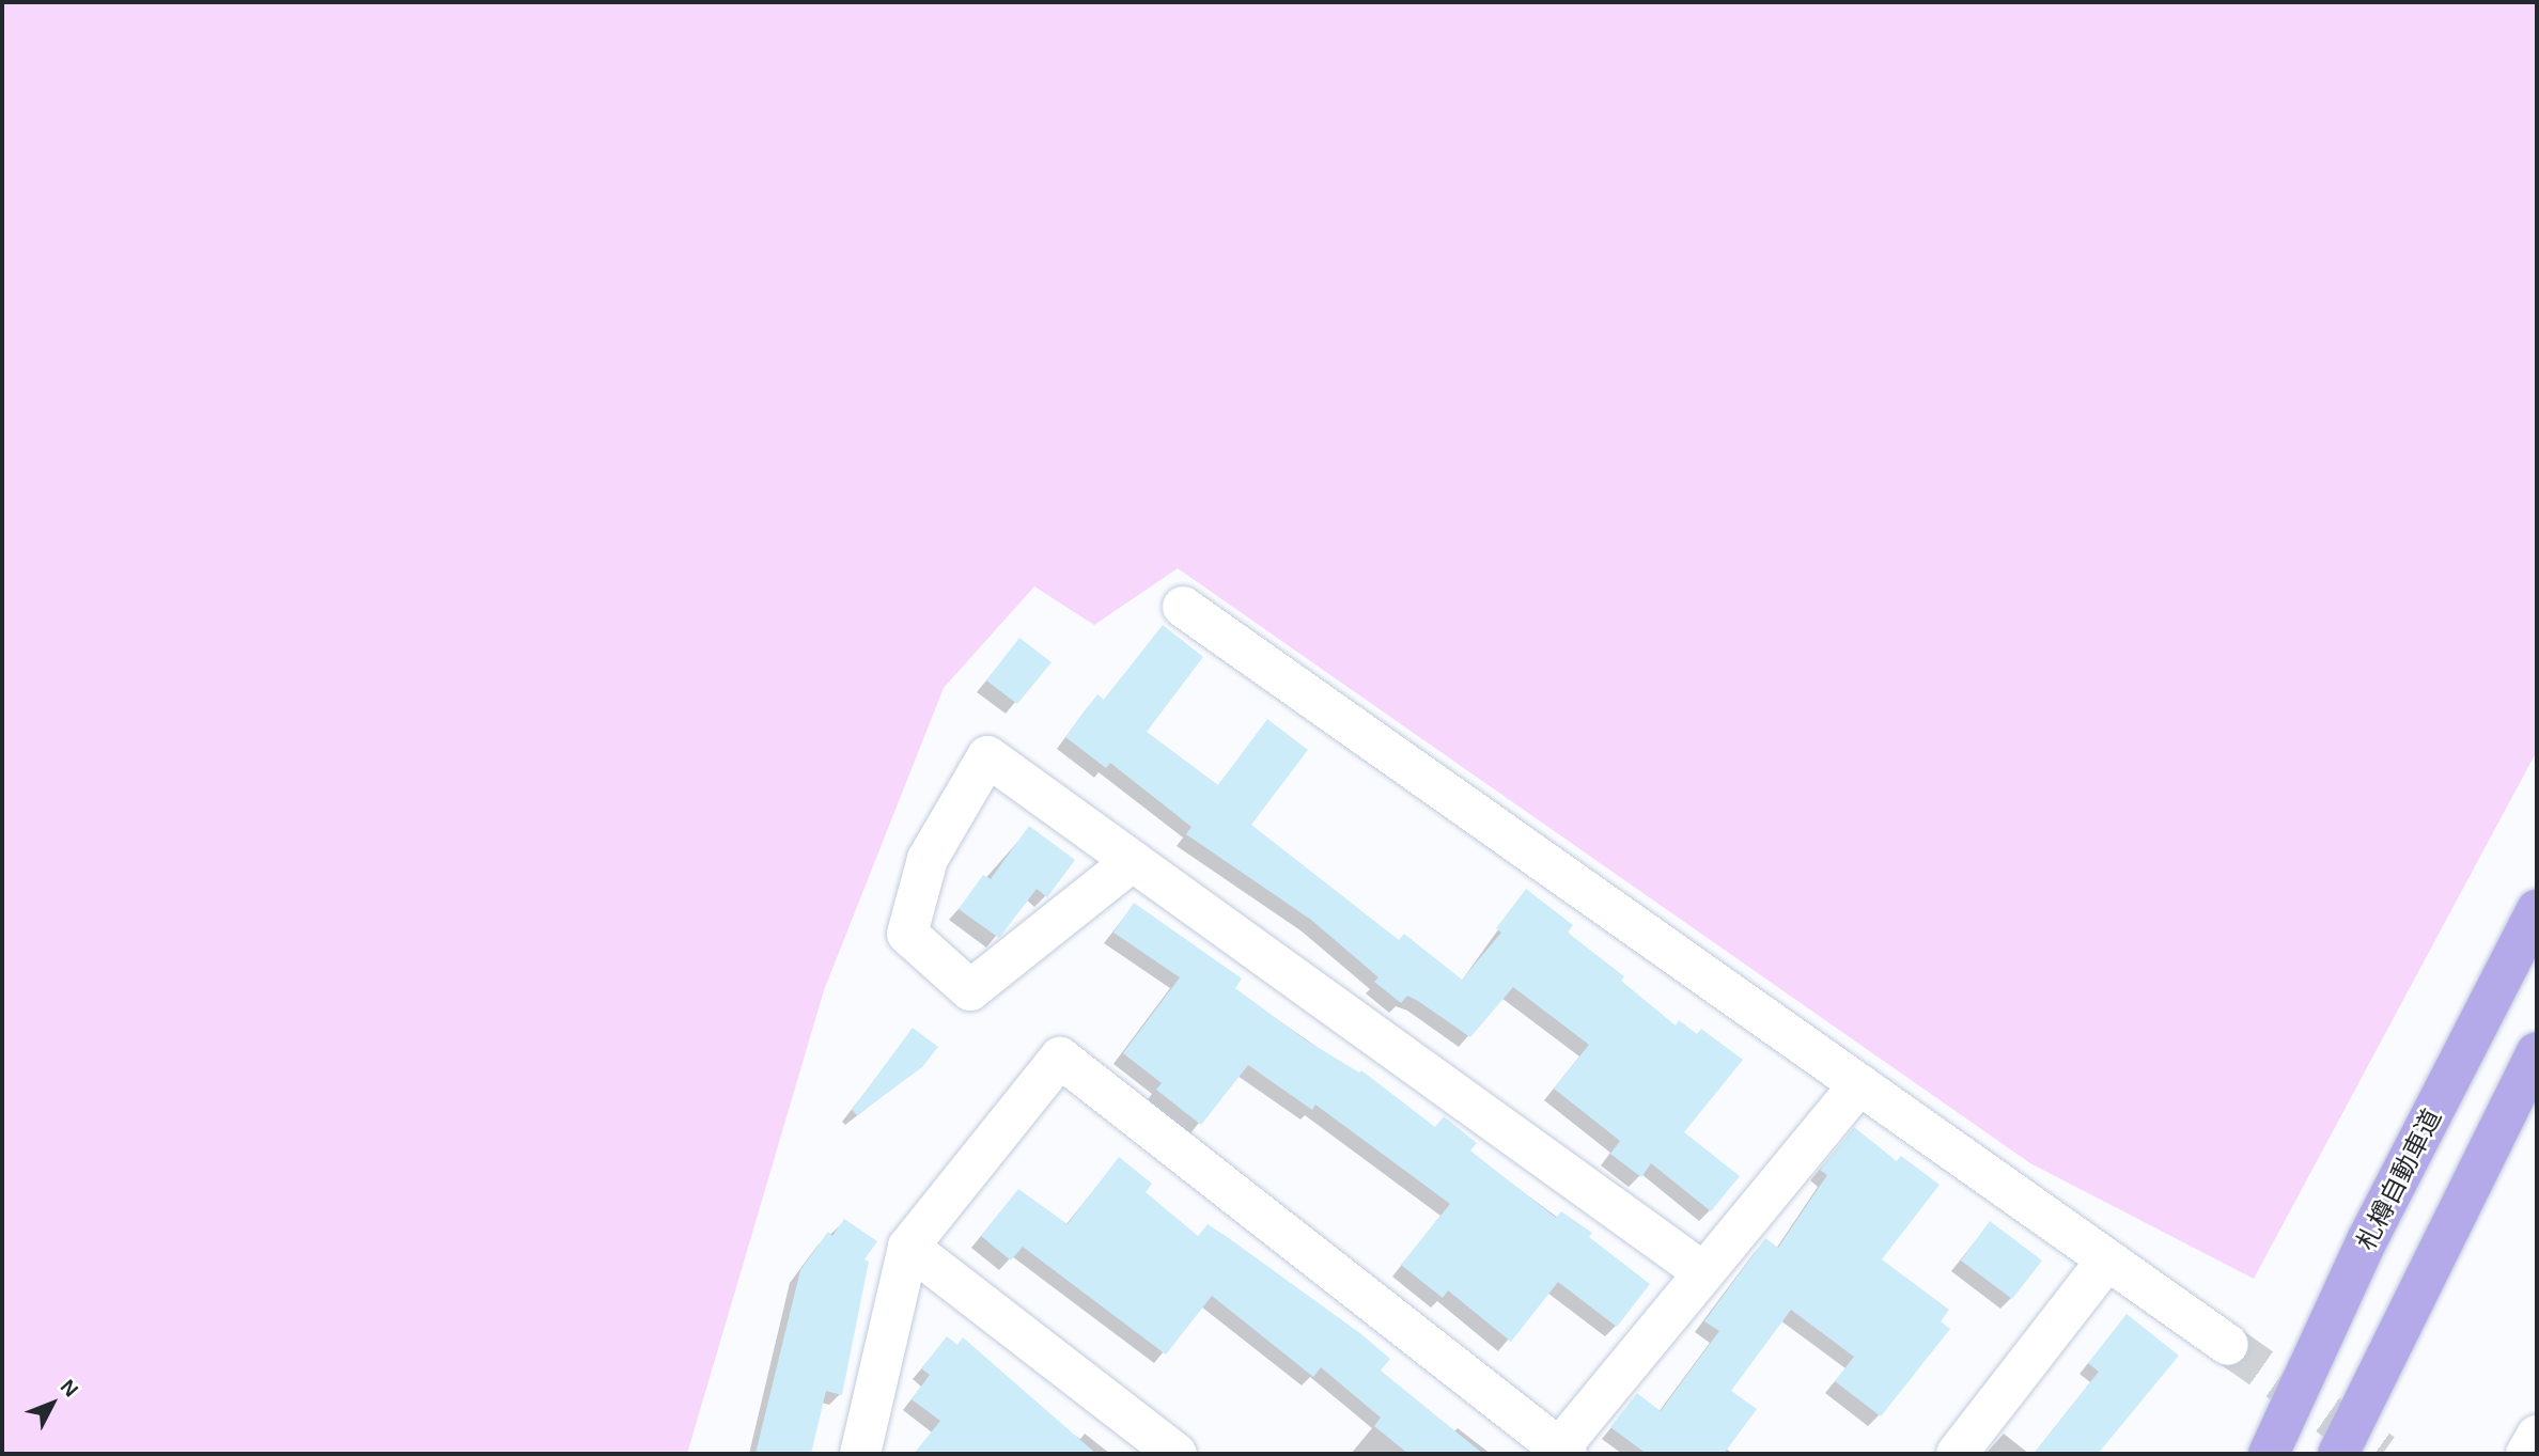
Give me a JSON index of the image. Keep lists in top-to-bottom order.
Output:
{
  "streets": {
    "highway": ["札樽自動車道"]
  },
  "north": "top right"
}
